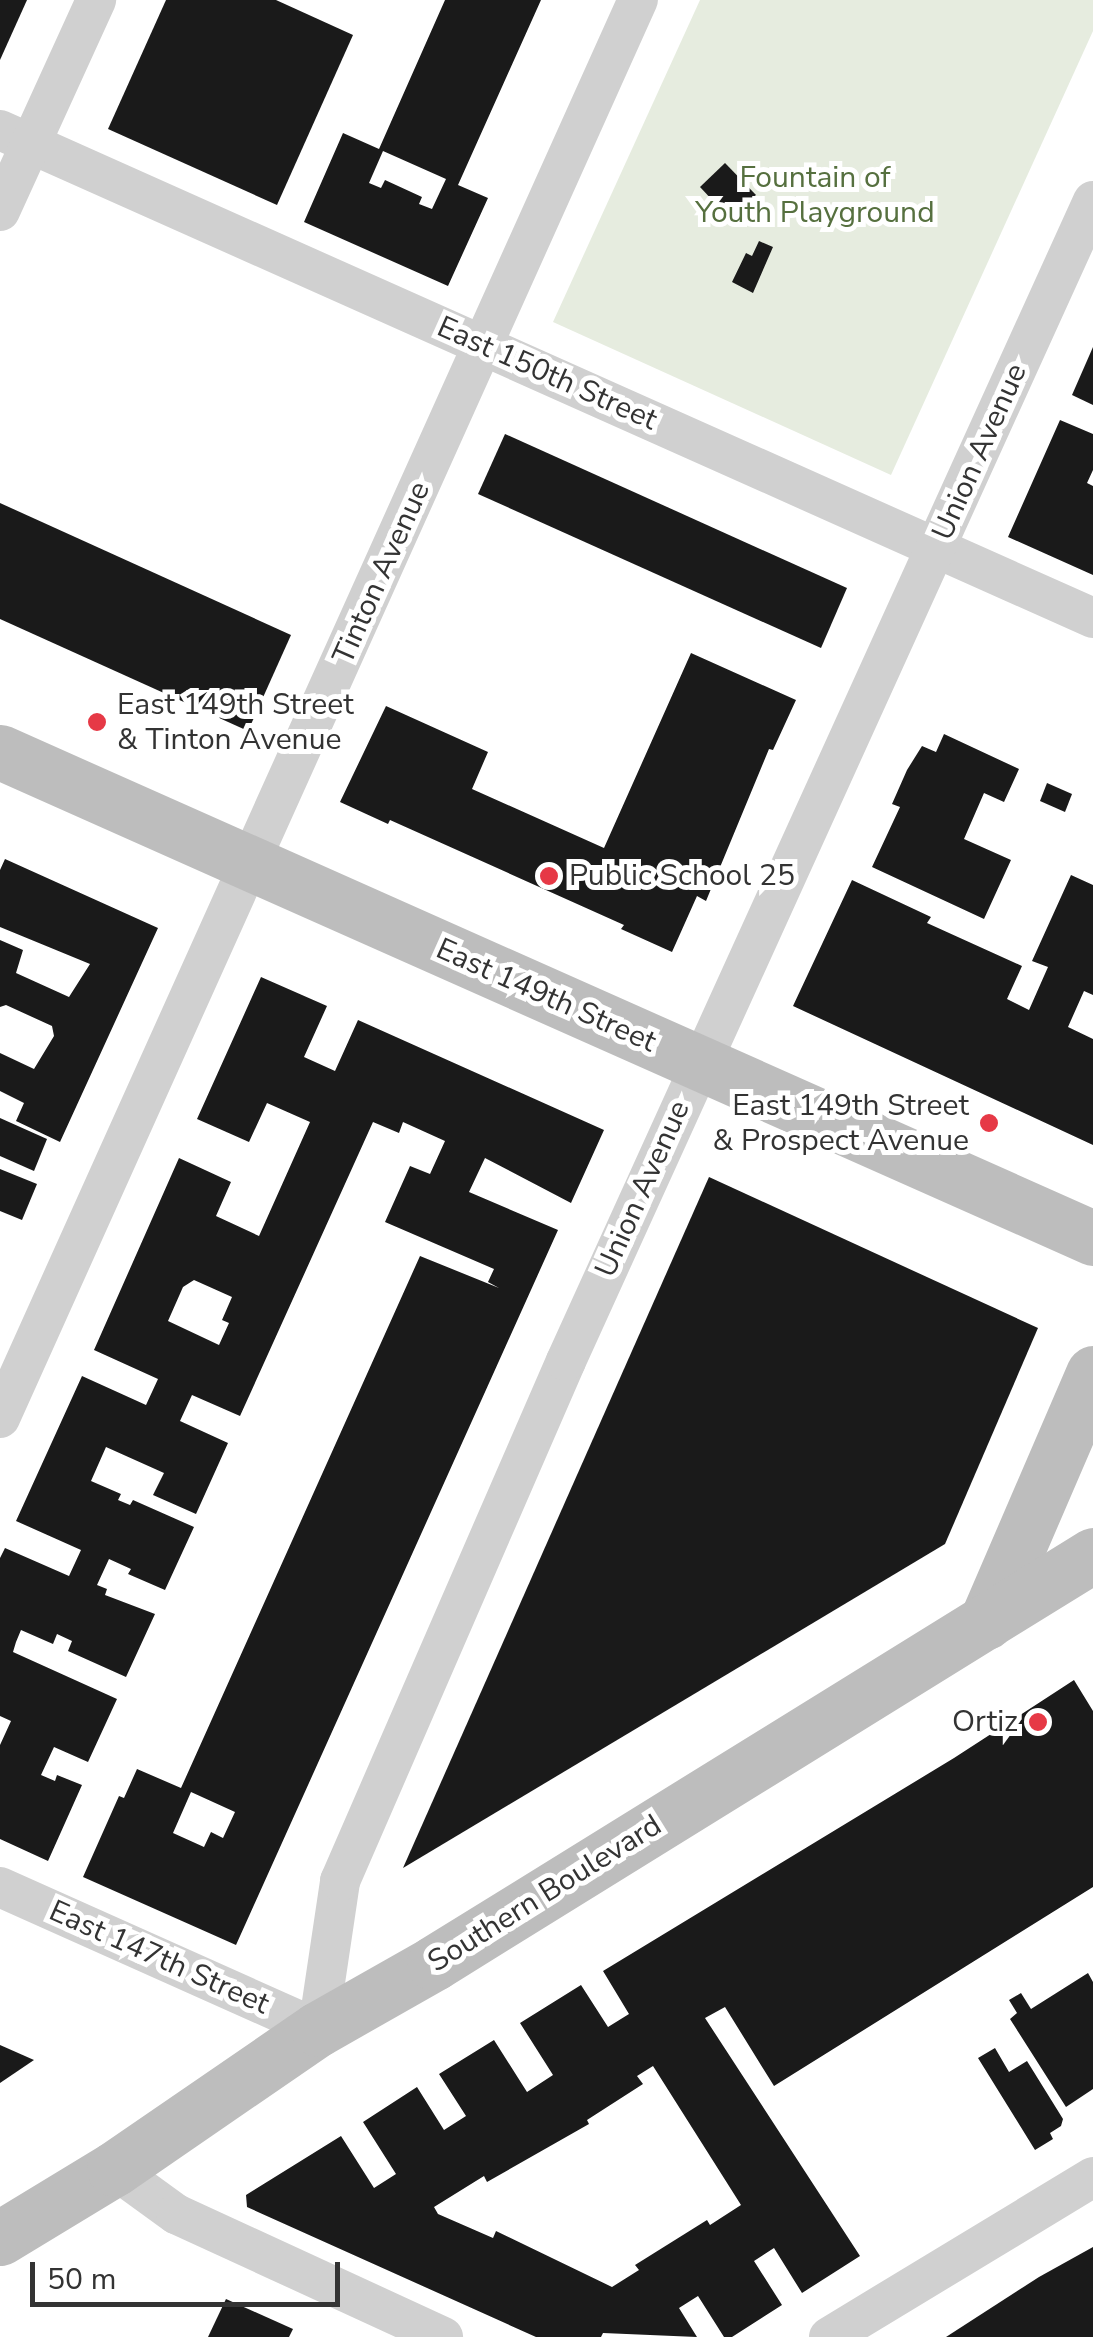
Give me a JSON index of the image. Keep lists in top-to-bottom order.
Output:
{
  "streets": {
    "main road": ["East 149th Street", "Southern Boulevard"],
    "street": [
      "East 150th Street",
      "Union Avenue",
      "Tinton Avenue",
      "East 147th Street"
    ]
  },
  "crossings": [
    ["East 150th Street", "Union Avenue"],
    ["East 150th Street", "Tinton Avenue"],
    ["Union Avenue", "East 149th Street"],
    ["Union Avenue", "Southern Boulevard"],
    ["Union Avenue", "East 147th Street"],
    ["Tinton Avenue", "East 149th Street"],
    ["Southern Boulevard", "East 147th Street"]
  ],
  "parks": ["Fountain of Youth Playground"],
  "places": [
    "East 149th Street & Tinton Avenue",
    "Public School 25",
    "East 149th Street & Prospect Avenue",
    "Ortiz"
  ],
  "scale_bar": "50 m"
}
